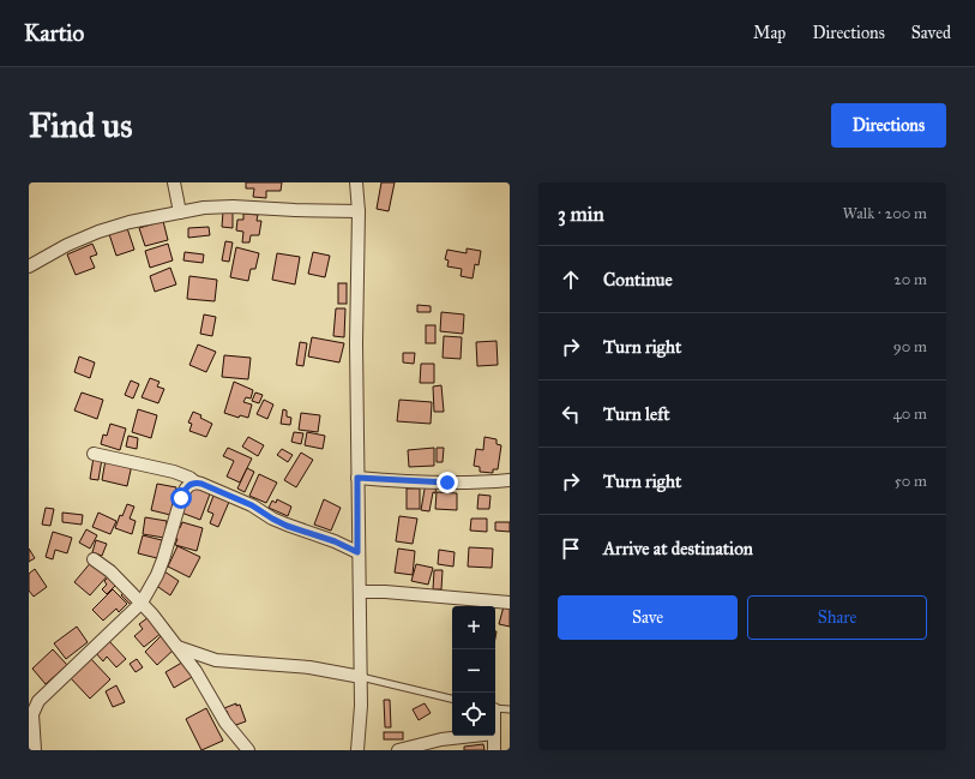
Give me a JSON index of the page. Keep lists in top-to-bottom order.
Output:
{
  "page": {
    "header": "Kartio",
    "nav": ["Map", "Directions", "Saved"],
    "buttons": [
      "Directions",
      ["Save", "Share"]
    ],
    "title": "Find us",
    "heading": ["3 min", "Walk · 200 m"],
    "list": [
      ["Continue", "20 m"],
      ["Turn right", "90 m"],
      ["Turn left", "40 m"],
      ["Turn right", "50 m"],
      "Arrive at destination"
    ],
    "map_buttons": ["+", "−"]
  }
}
